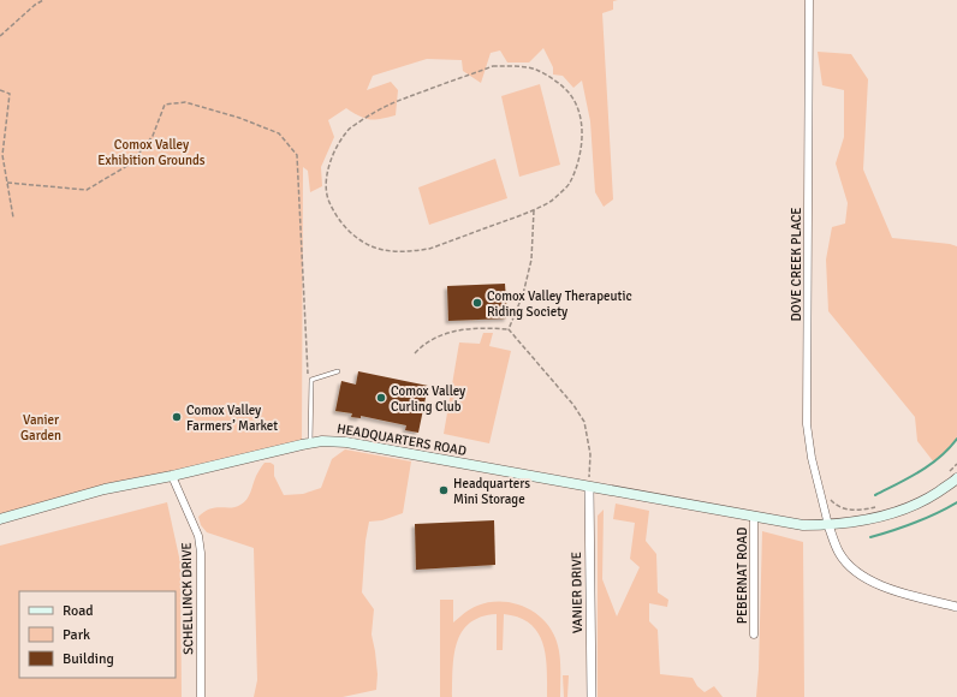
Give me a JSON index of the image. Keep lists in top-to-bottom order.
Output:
{
  "streets": {
    "main road": ["HEADQUARTERS ROAD"],
    "street": [
      "DOVE CREEK PLACE",
      "PEBERNAT ROAD",
      "VANIER DRIVE",
      "SCHELLINCK DRIVE"
    ]
  },
  "crossings": [
    ["DOVE CREEK PLACE", "HEADQUARTERS ROAD"],
    ["HEADQUARTERS ROAD", "PEBERNAT ROAD"],
    ["HEADQUARTERS ROAD", "VANIER DRIVE"],
    ["HEADQUARTERS ROAD", "SCHELLINCK DRIVE"]
  ],
  "parks": ["Comox Valley Exhibition Grounds", "Vanier Garden"],
  "places": [
    "Comox Valley Therapeutic Riding Society",
    "Comox Valley Curling Club",
    "Comox Valley Farmers’ Market",
    "Headquarters Mini Storage"
  ],
  "legend": ["Road", "Park", "Building"]
}
